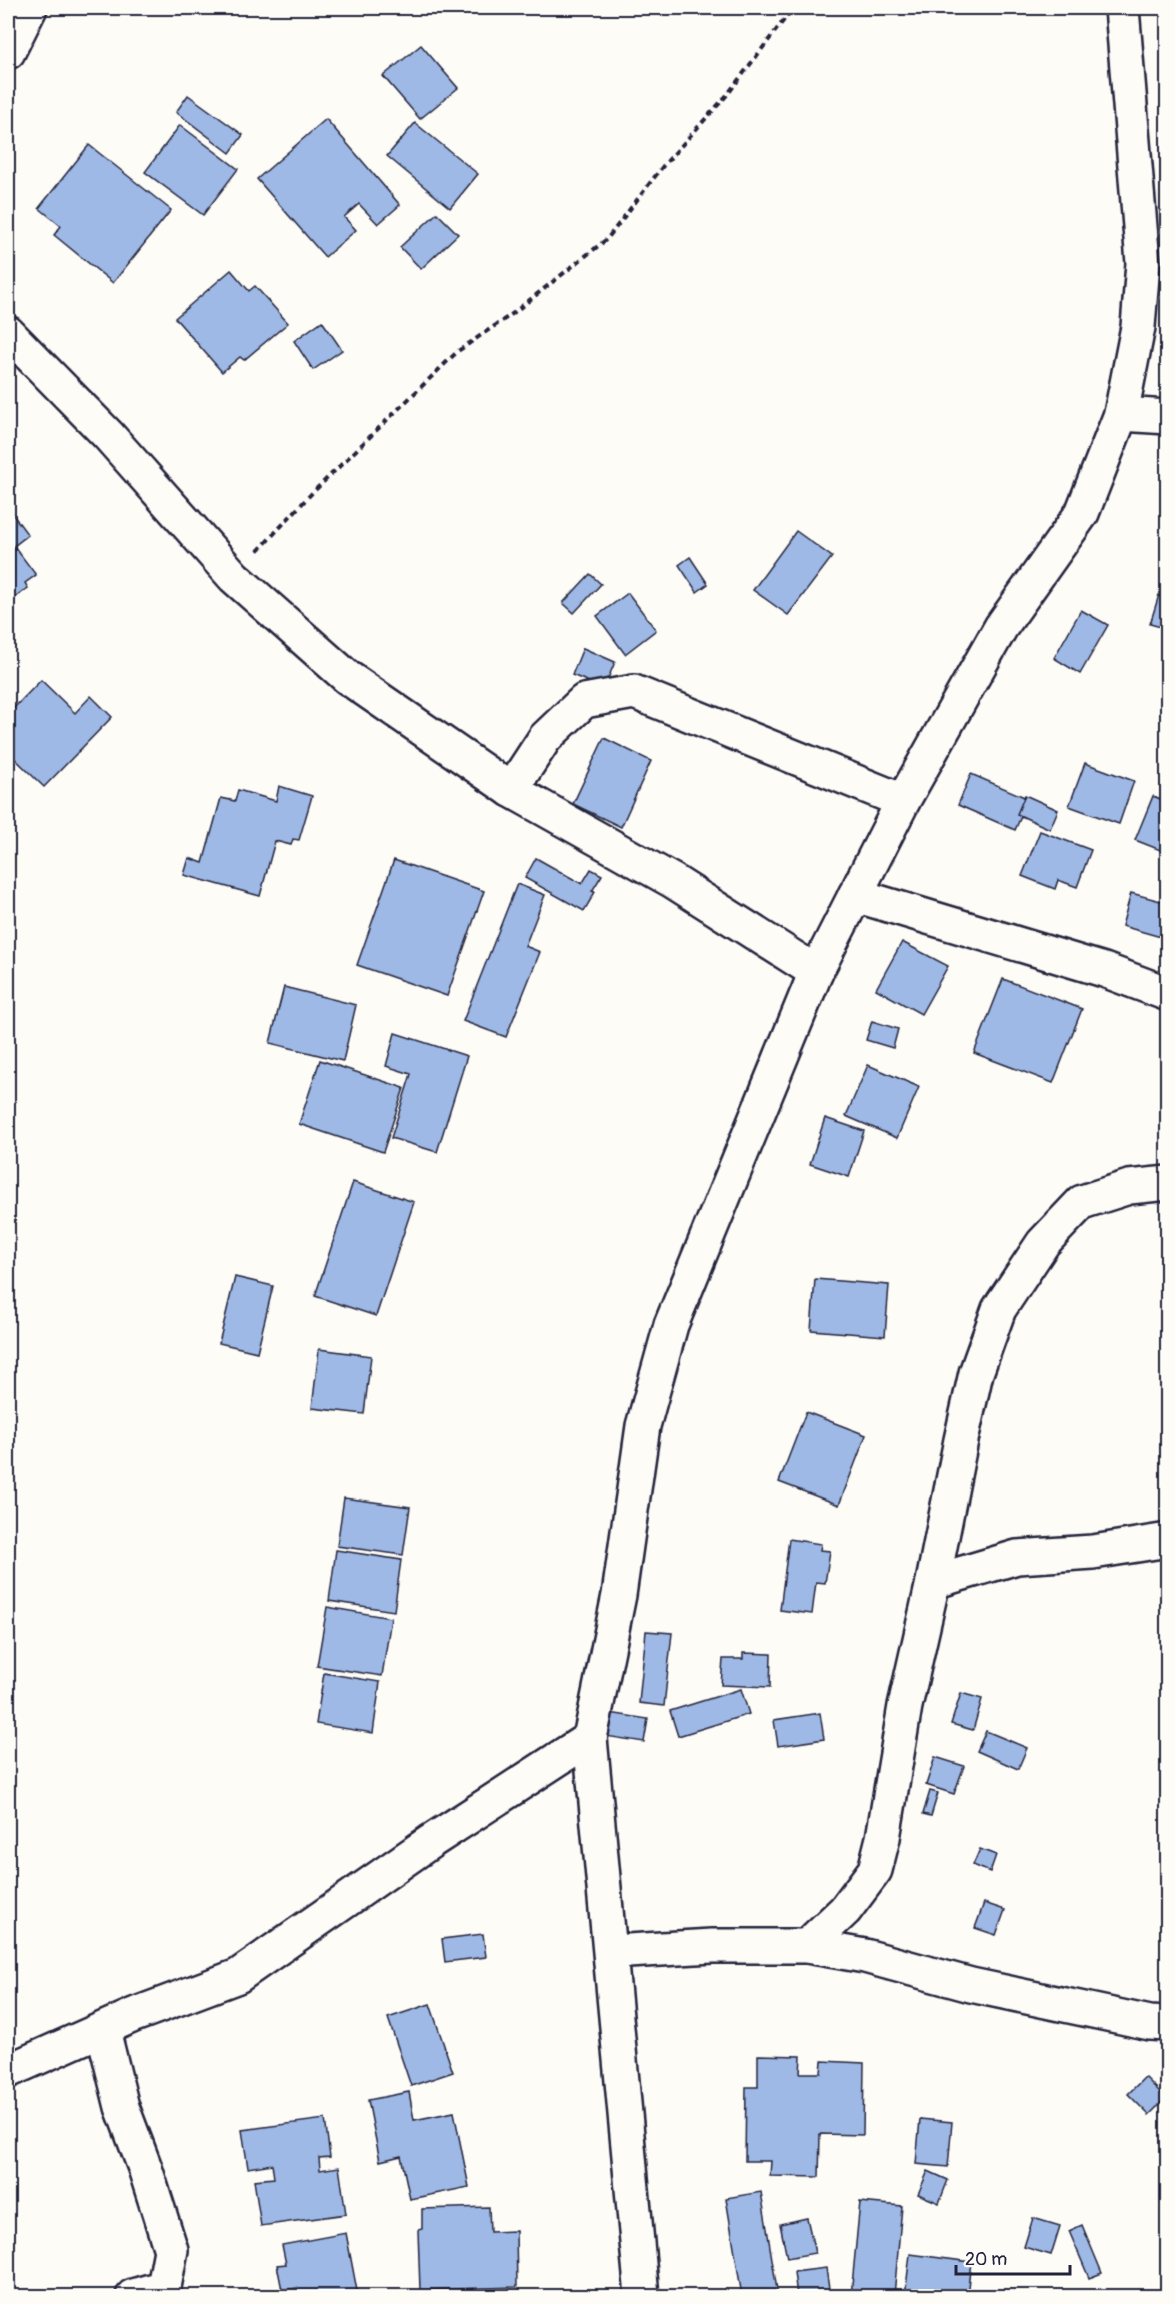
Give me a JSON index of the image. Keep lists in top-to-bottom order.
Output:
{
  "scale_bar": "20 m"
}
